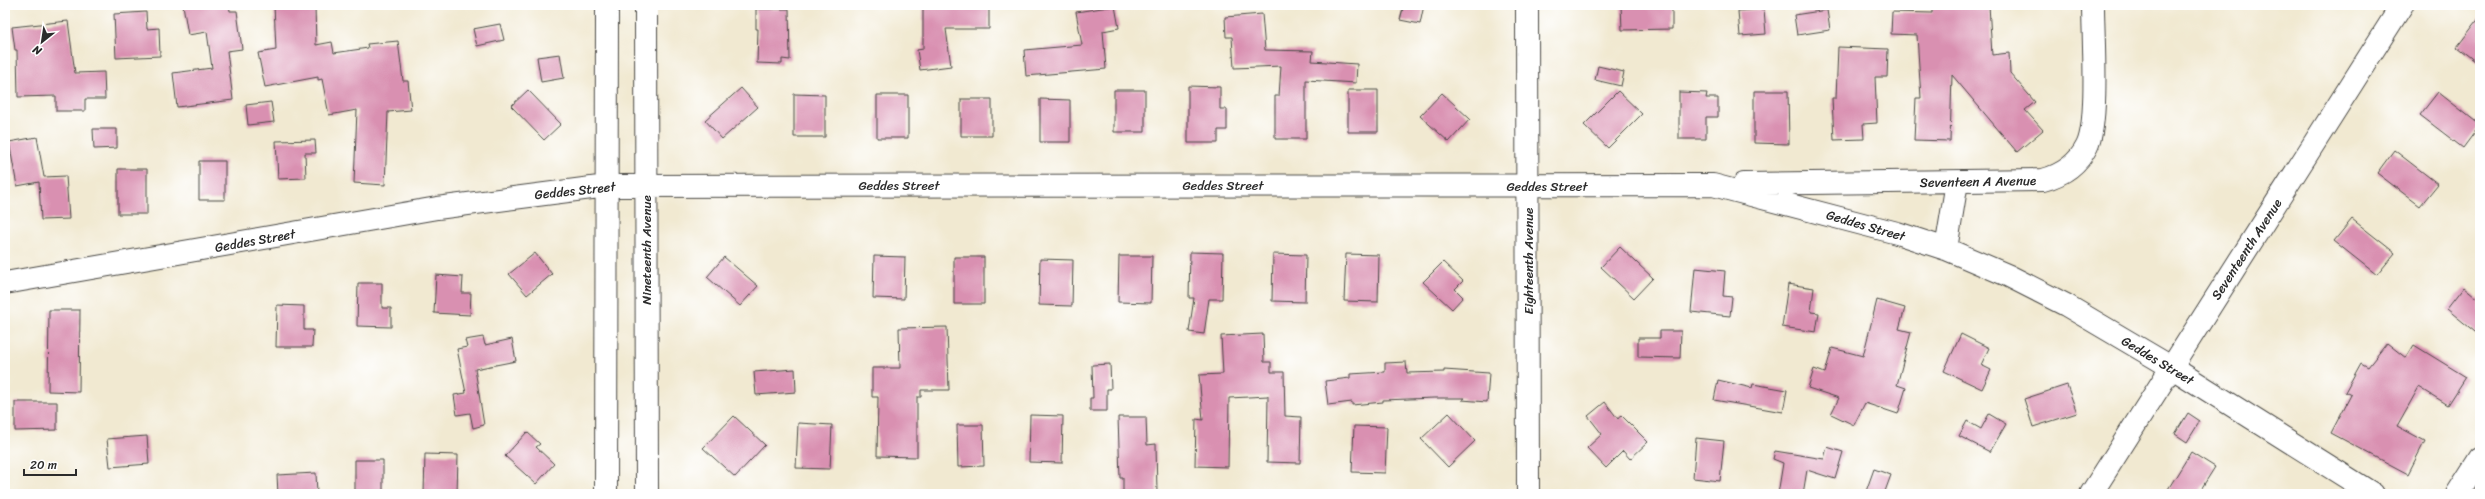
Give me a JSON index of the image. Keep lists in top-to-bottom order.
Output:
{
  "streets": {
    "street": [
      "Seventeen A Avenue",
      "Geddes Street",
      "Seventeenth Avenue",
      "Nineteenth Avenue",
      "Eighteenth Avenue"
    ]
  },
  "crossings": [
    ["Seventeen A Avenue", "Geddes Street"],
    ["Geddes Street", "Seventeenth Avenue"],
    ["Geddes Street", "Nineteenth Avenue"],
    ["Geddes Street", "Eighteenth Avenue"]
  ],
  "scale_bar": "20 m",
  "north": "bottom left"
}
